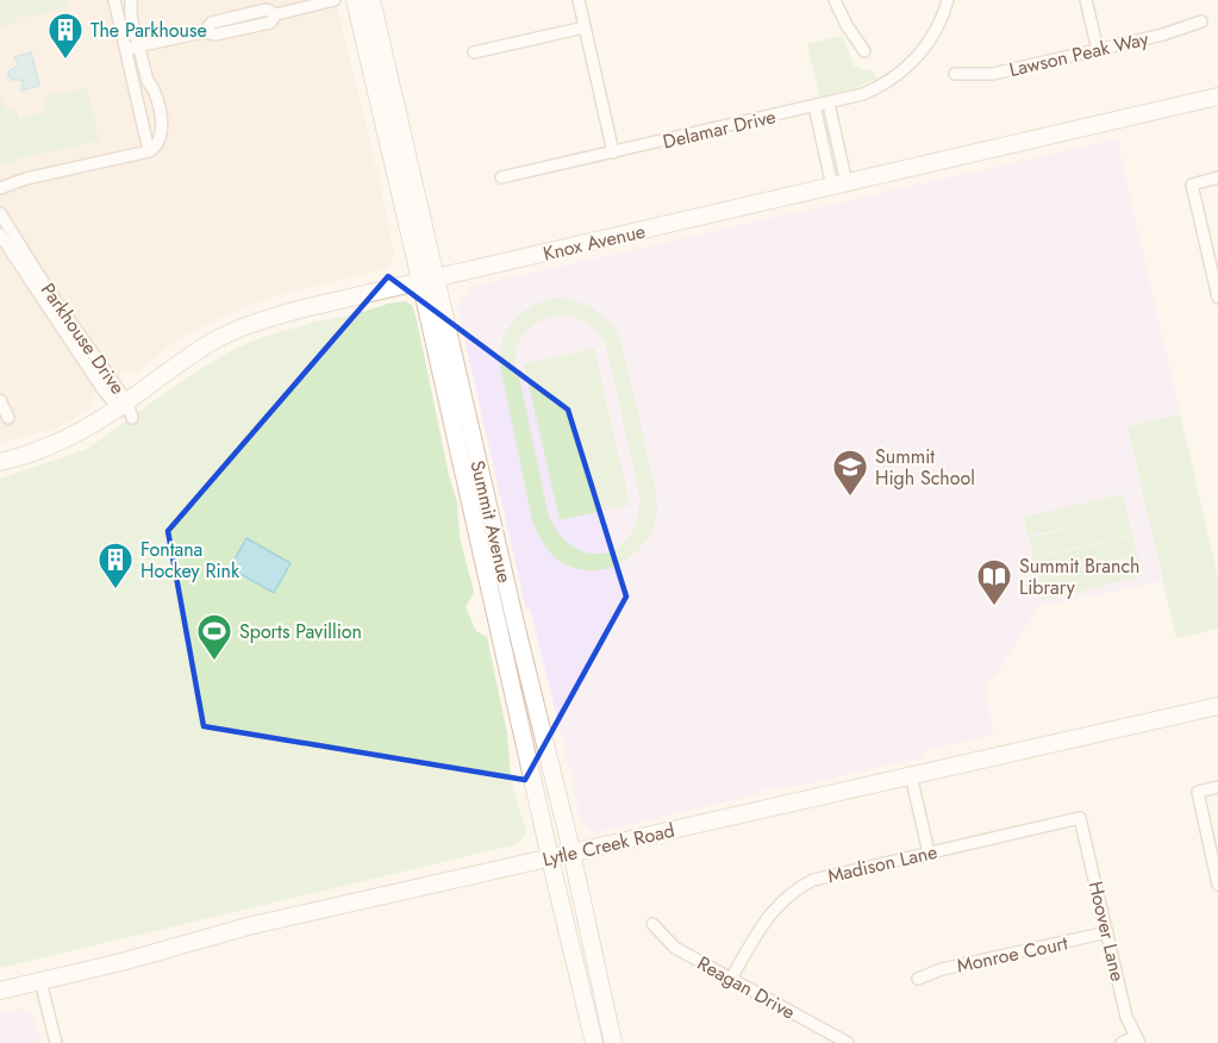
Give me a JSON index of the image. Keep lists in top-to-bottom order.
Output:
{
  "streets": {
    "street": [
      "Lawson Peak Way",
      "Delamar Drive",
      "Knox Avenue",
      "Parkhouse Drive",
      "Summit Avenue",
      "Lytle Creek Road",
      "Madison Lane",
      "Hoover Lane",
      "Monroe Court",
      "Reagan Drive"
    ]
  },
  "crossings": [
    ["Knox Avenue", "Parkhouse Drive"],
    ["Knox Avenue", "Summit Avenue"],
    ["Summit Avenue", "Lytle Creek Road"],
    ["Madison Lane", "Hoover Lane"],
    ["Madison Lane", "Reagan Drive"],
    ["Hoover Lane", "Monroe Court"]
  ],
  "places": {
    "building": ["The Parkhouse", "Fontana Hockey Rink"],
    "school or university": ["Summit High School"],
    "library": ["Summit Branch Library"],
    "sports": ["Sports Pavillion"]
  }
}
